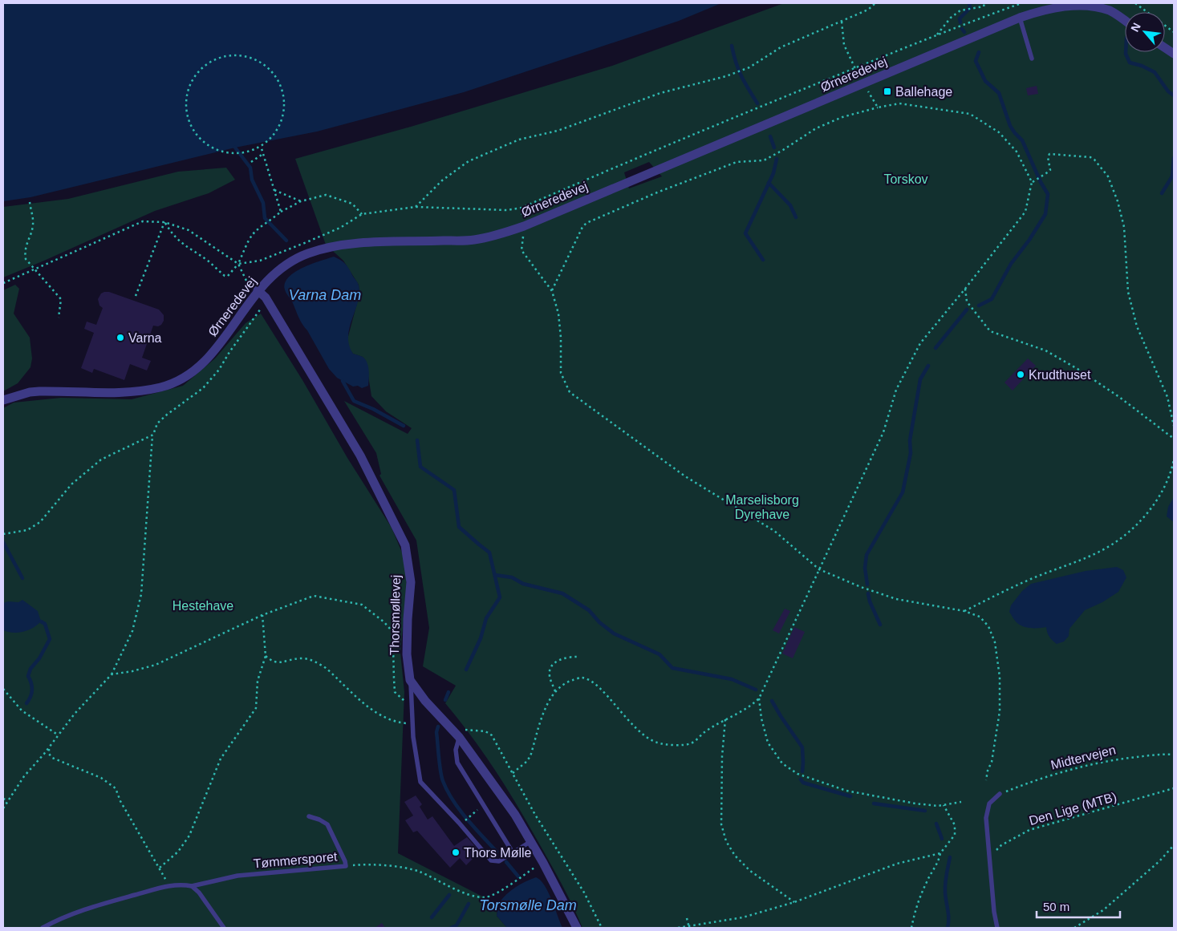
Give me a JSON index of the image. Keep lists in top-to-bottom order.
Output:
{
  "streets": {
    "street": ["Ørneredevej", "Thorsmøllevej"],
    "lane": ["Tømmersporet"],
    "path": ["Midtervejen", "Den Lige (MTB)"]
  },
  "crossings": [
    ["Ørneredevej", "Thorsmøllevej"],
    ["Thorsmøllevej", "Tømmersporet"]
  ],
  "water": ["Varna Dam", "Torsmølle Dam"],
  "parks": ["Torskov", "Marselisborg Dyrehave", "Hestehave"],
  "places": {
    "transit": ["Ballehage"],
    "other": ["Varna", "Krudthuset", "Thors Mølle"]
  },
  "scale_bar": "50 m",
  "north": "top left"
}
